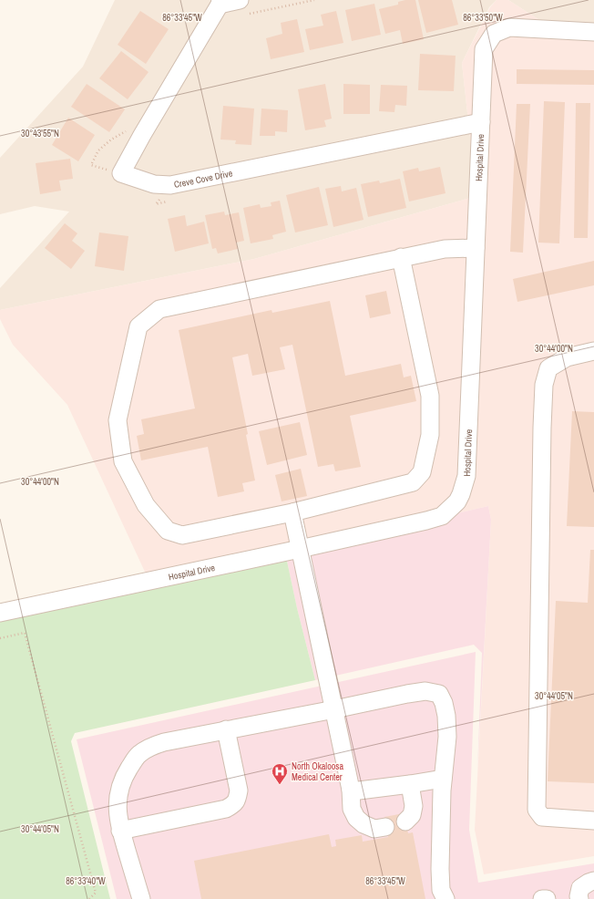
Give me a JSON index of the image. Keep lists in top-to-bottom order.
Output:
{
  "streets": {
    "street": ["Hospital Drive", "Creve Cove Drive"]
  },
  "crossings": [
    ["Hospital Drive", "Creve Cove Drive"]
  ],
  "places": {
    "hospital": ["North Okaloosa Medical Center"]
  },
  "coordinates": [
    "86°33'45\"W",
    "86°33'50\"W",
    "30°43'55\"N",
    "30°44'00\"N",
    "30°44'05\"N",
    "86°33'40\"W"
  ]
}
